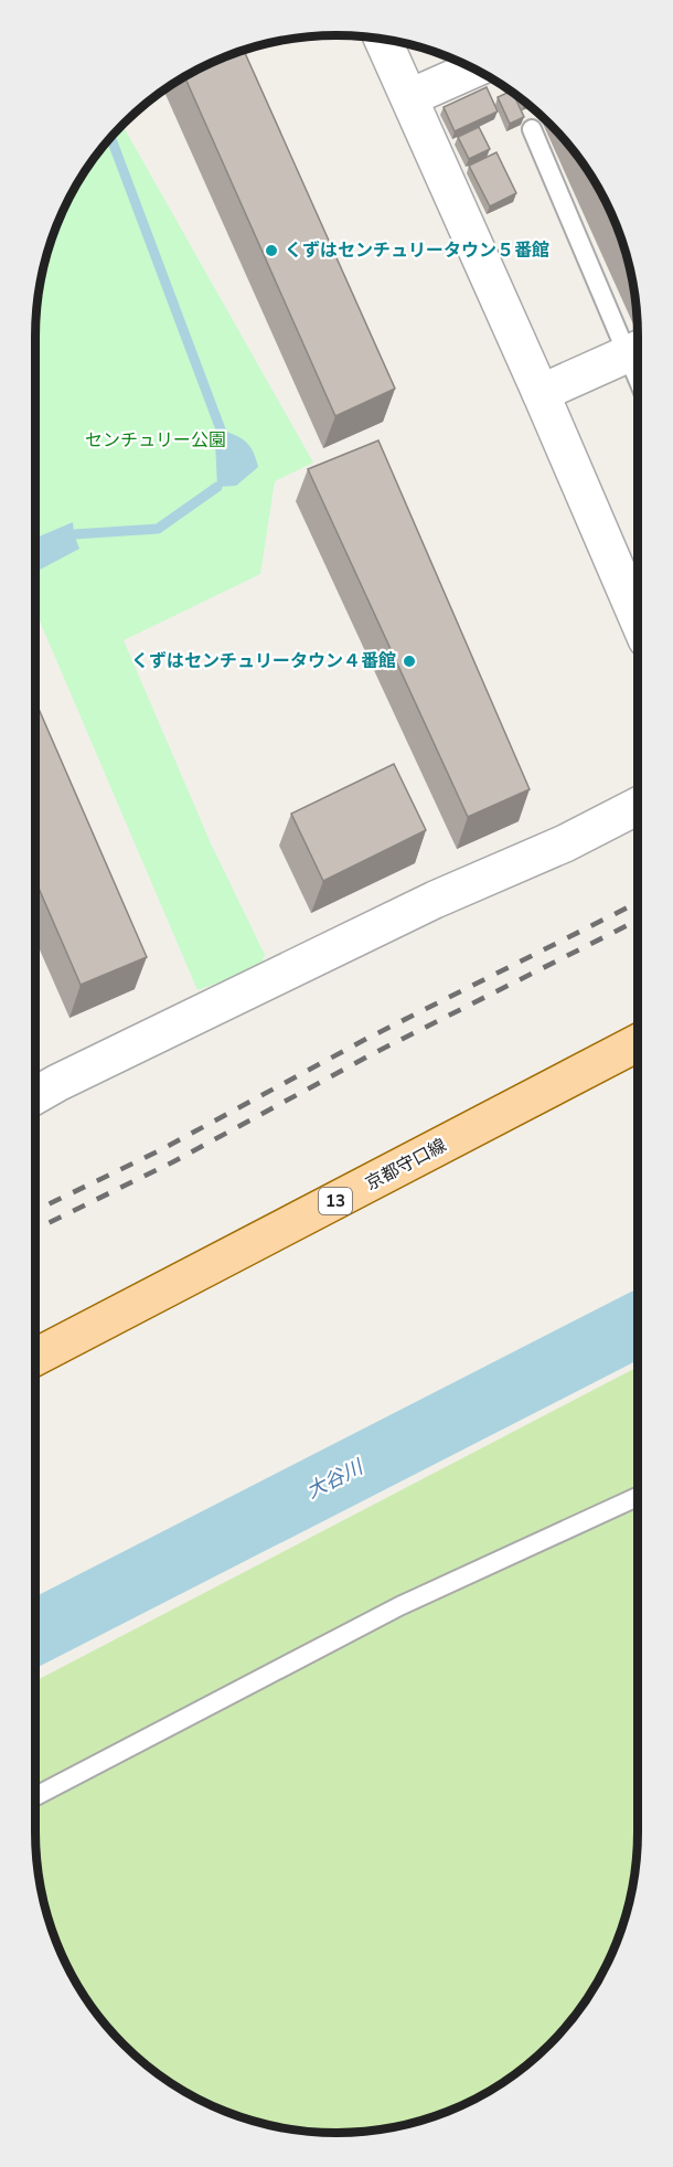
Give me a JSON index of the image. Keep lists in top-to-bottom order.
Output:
{
  "streets": {
    "main road": ["京都守口線", "13"]
  },
  "water": ["大谷川"],
  "parks": ["センチュリー公園"],
  "places": ["くずはセンチュリータウン５番館", "くずはセンチュリータウン４番館"]
}
